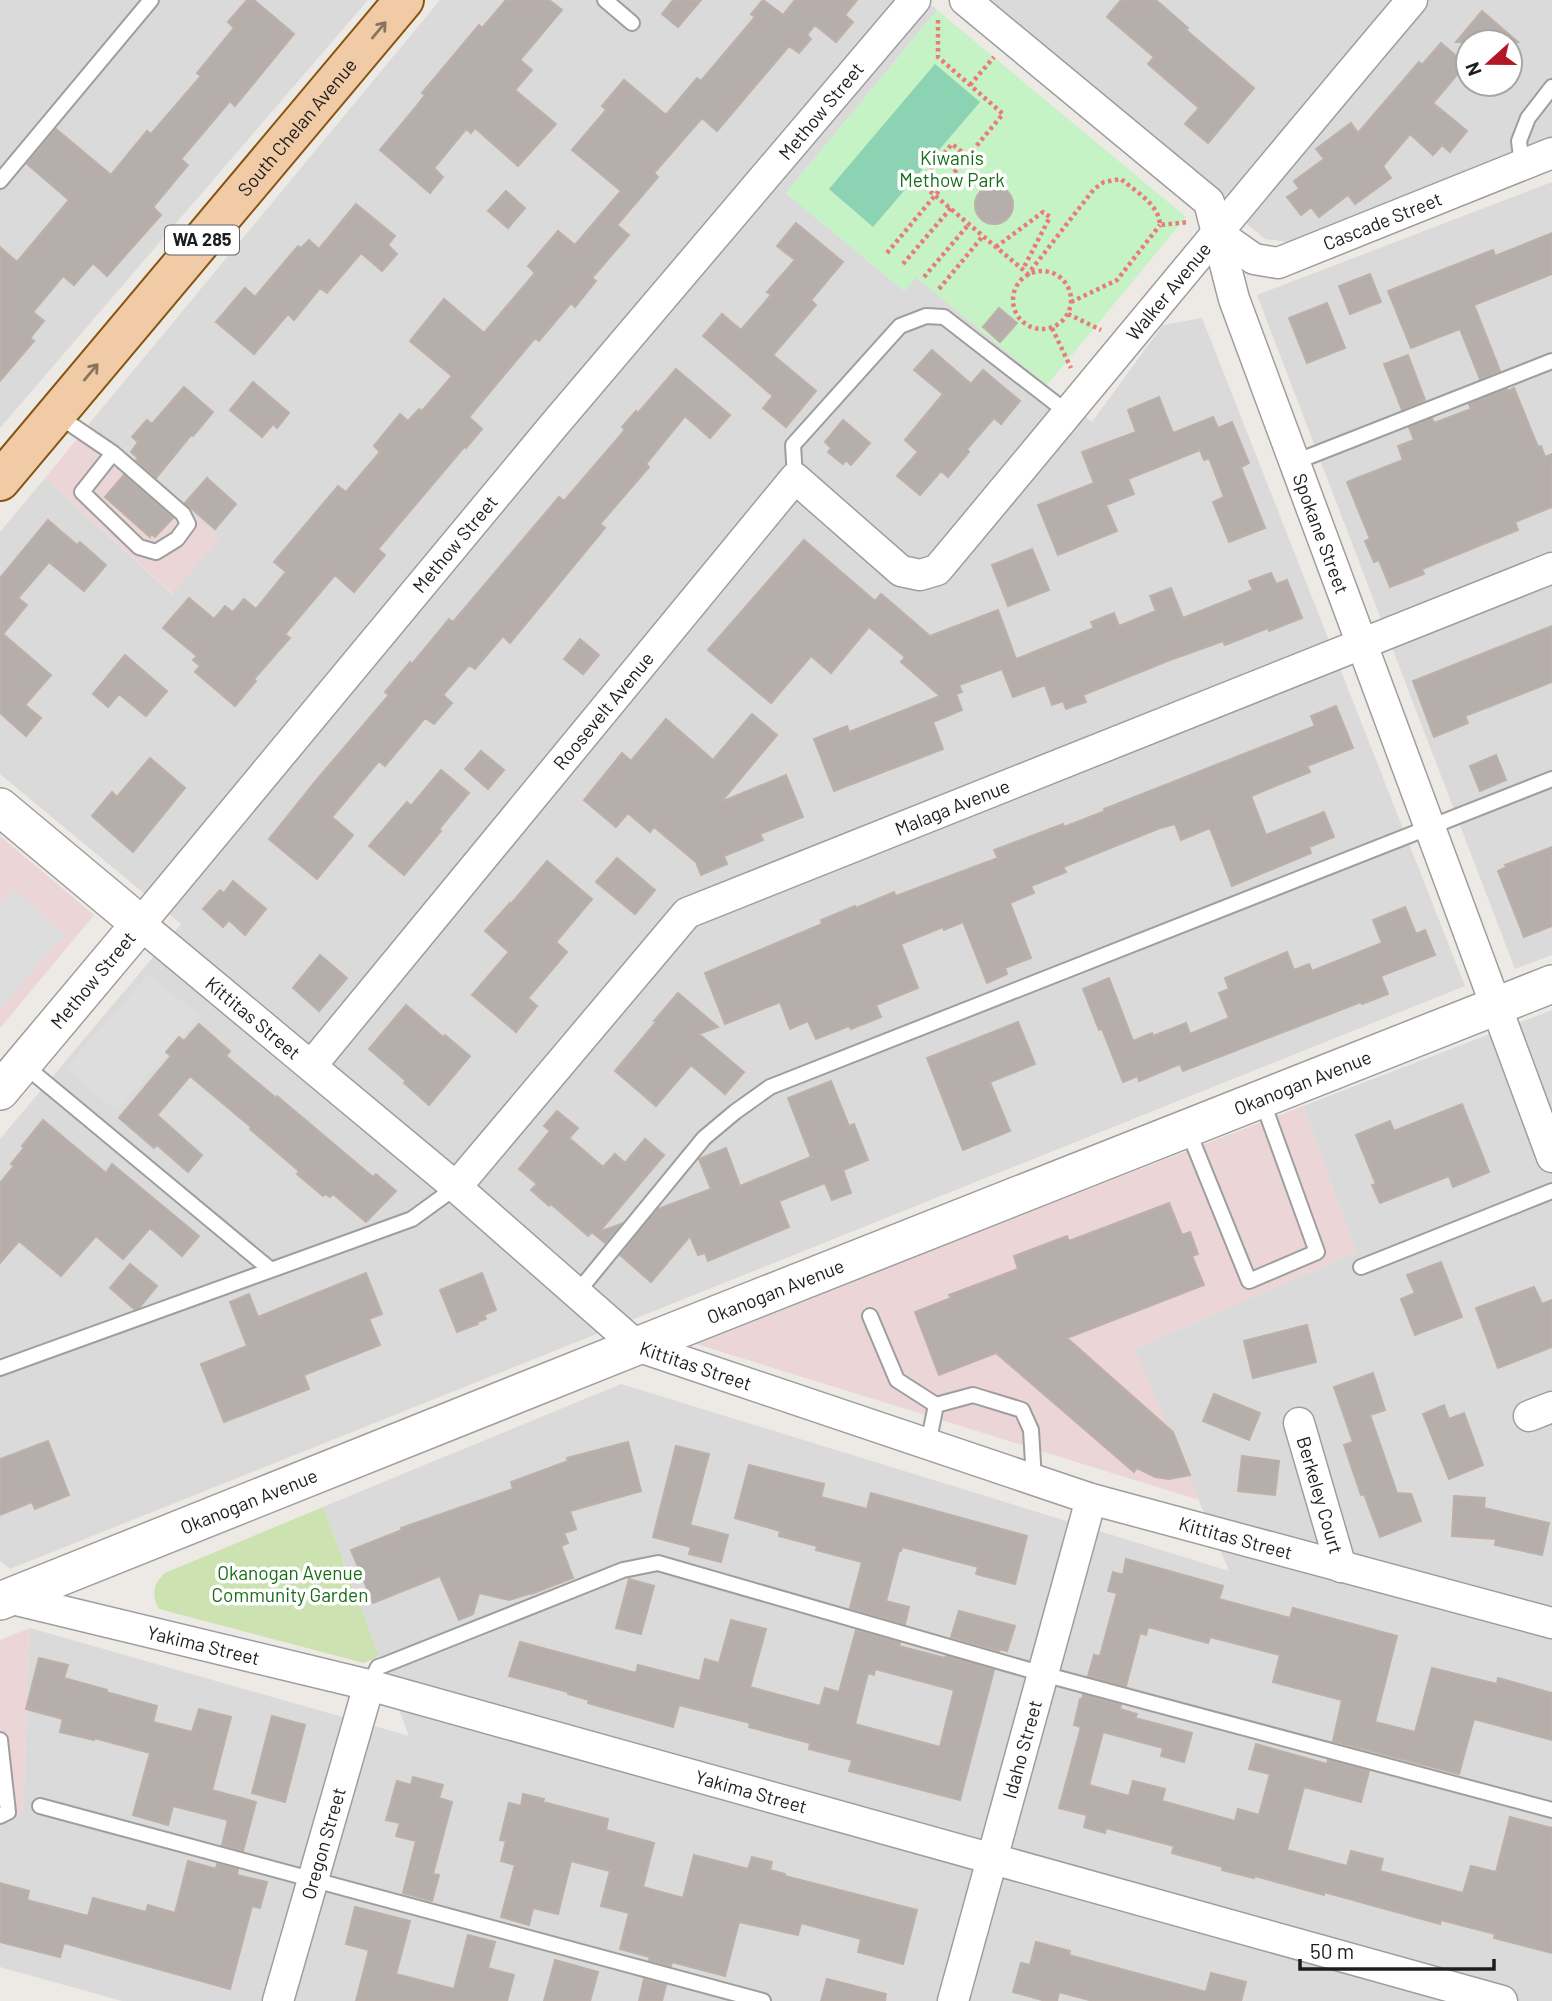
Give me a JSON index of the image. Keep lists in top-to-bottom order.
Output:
{
  "streets": {
    "main road": ["South Chelan Avenue", "WA 285"],
    "street": [
      "Methow Street",
      "Cascade Street",
      "Walker Avenue",
      "Spokane Street",
      "Roosevelt Avenue",
      "Malaga Avenue",
      "Kittitas Street",
      "Okanogan Avenue",
      "Berkeley Court",
      "Yakima Street",
      "Idaho Street",
      "Oregon Street"
    ]
  },
  "crossings": [
    ["Methow Street", "Kittitas Street"],
    ["Cascade Street", "Walker Avenue"],
    ["Cascade Street", "Spokane Street"],
    ["Walker Avenue", "Spokane Street"],
    ["Walker Avenue", "Roosevelt Avenue"],
    ["Spokane Street", "Malaga Avenue"],
    ["Spokane Street", "Okanogan Avenue"],
    ["Roosevelt Avenue", "Kittitas Street"],
    ["Malaga Avenue", "Kittitas Street"],
    ["Kittitas Street", "Okanogan Avenue"],
    ["Kittitas Street", "Berkeley Court"],
    ["Kittitas Street", "Idaho Street"],
    ["Okanogan Avenue", "Yakima Street"],
    ["Yakima Street", "Idaho Street"],
    ["Yakima Street", "Oregon Street"]
  ],
  "one_way": ["South Chelan Avenue"],
  "parks": ["Kiwanis Methow Park", "Okanogan Avenue Community Garden"],
  "scale_bar": "50 m",
  "north": "left"
}
